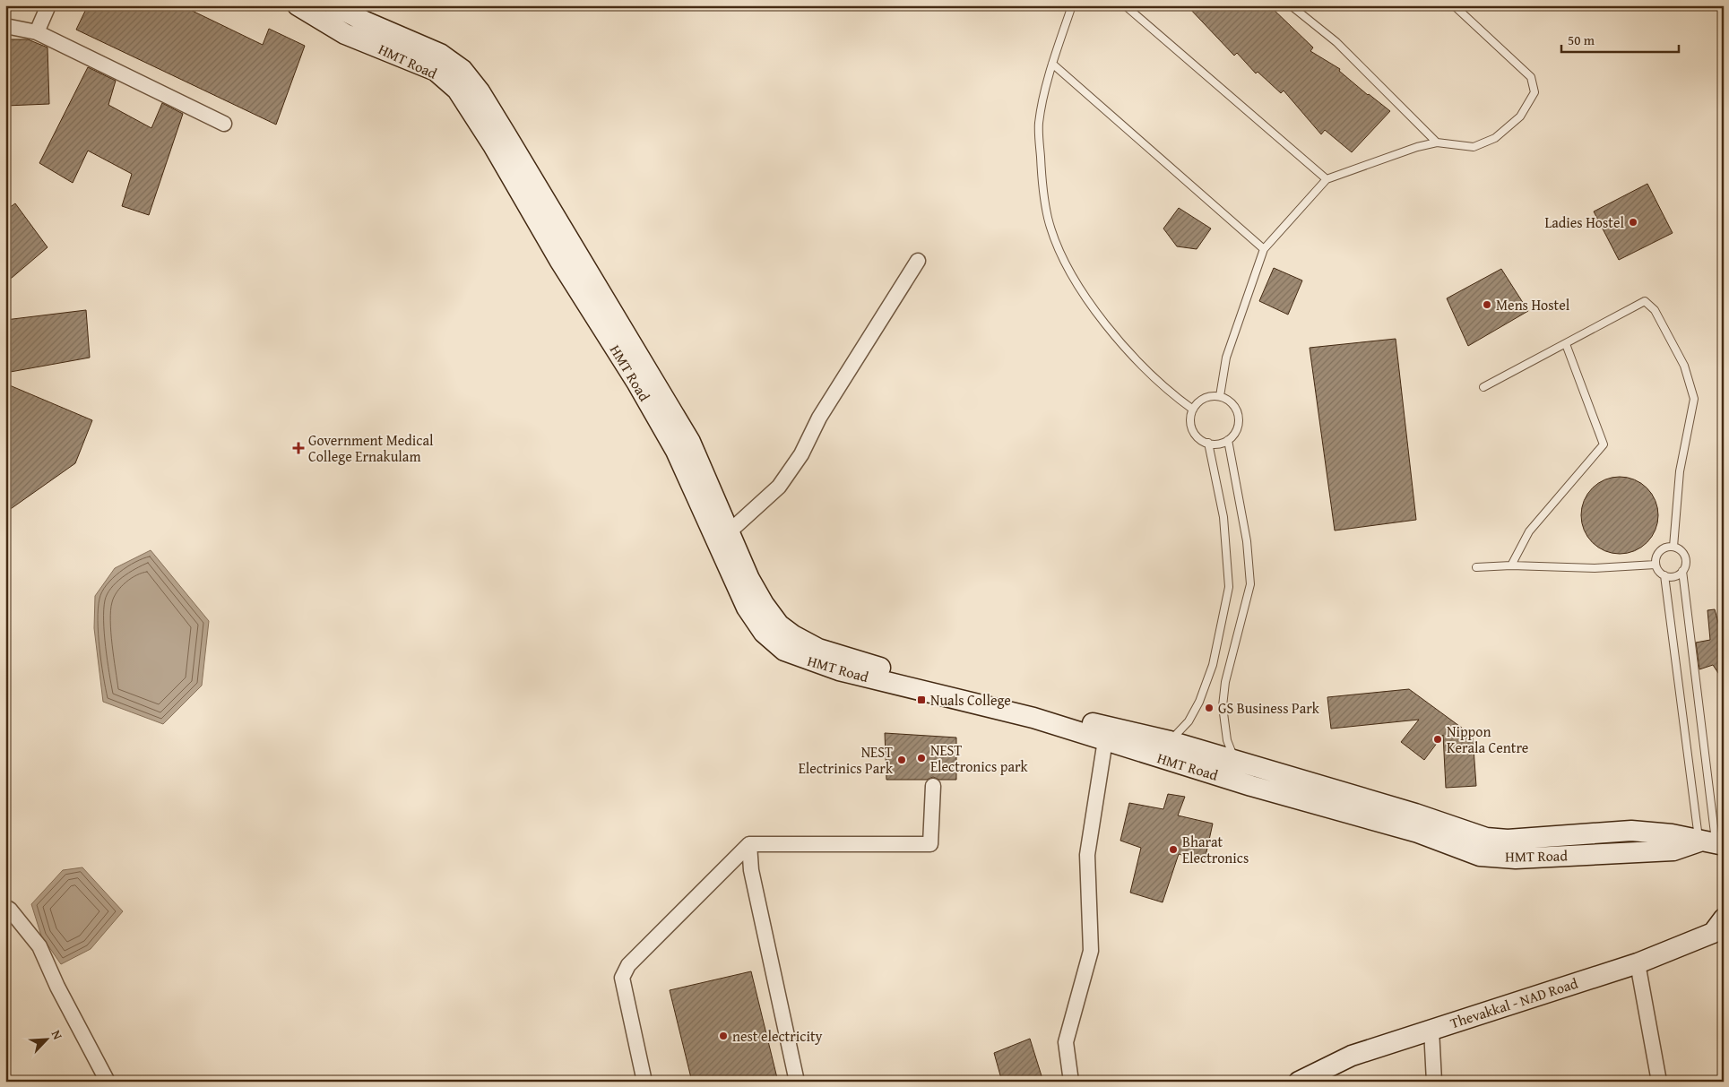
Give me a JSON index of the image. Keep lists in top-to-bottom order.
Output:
{
  "streets": {
    "main road": ["HMT Road", "Thevakkal - NAD Road"]
  },
  "places": {
    "other": [
      "Ladies Hostel",
      "Mens Hostel",
      "GS Business Park",
      "Nippon Kerala Centre",
      "NEST Electronics park",
      "NEST Electrinics Park",
      "Bharat Electronics",
      "nest electricity"
    ],
    "health": ["Government Medical College Ernakulam"],
    "transit": ["Nuals College"]
  },
  "scale_bar": "50 m",
  "north": "top right"
}
